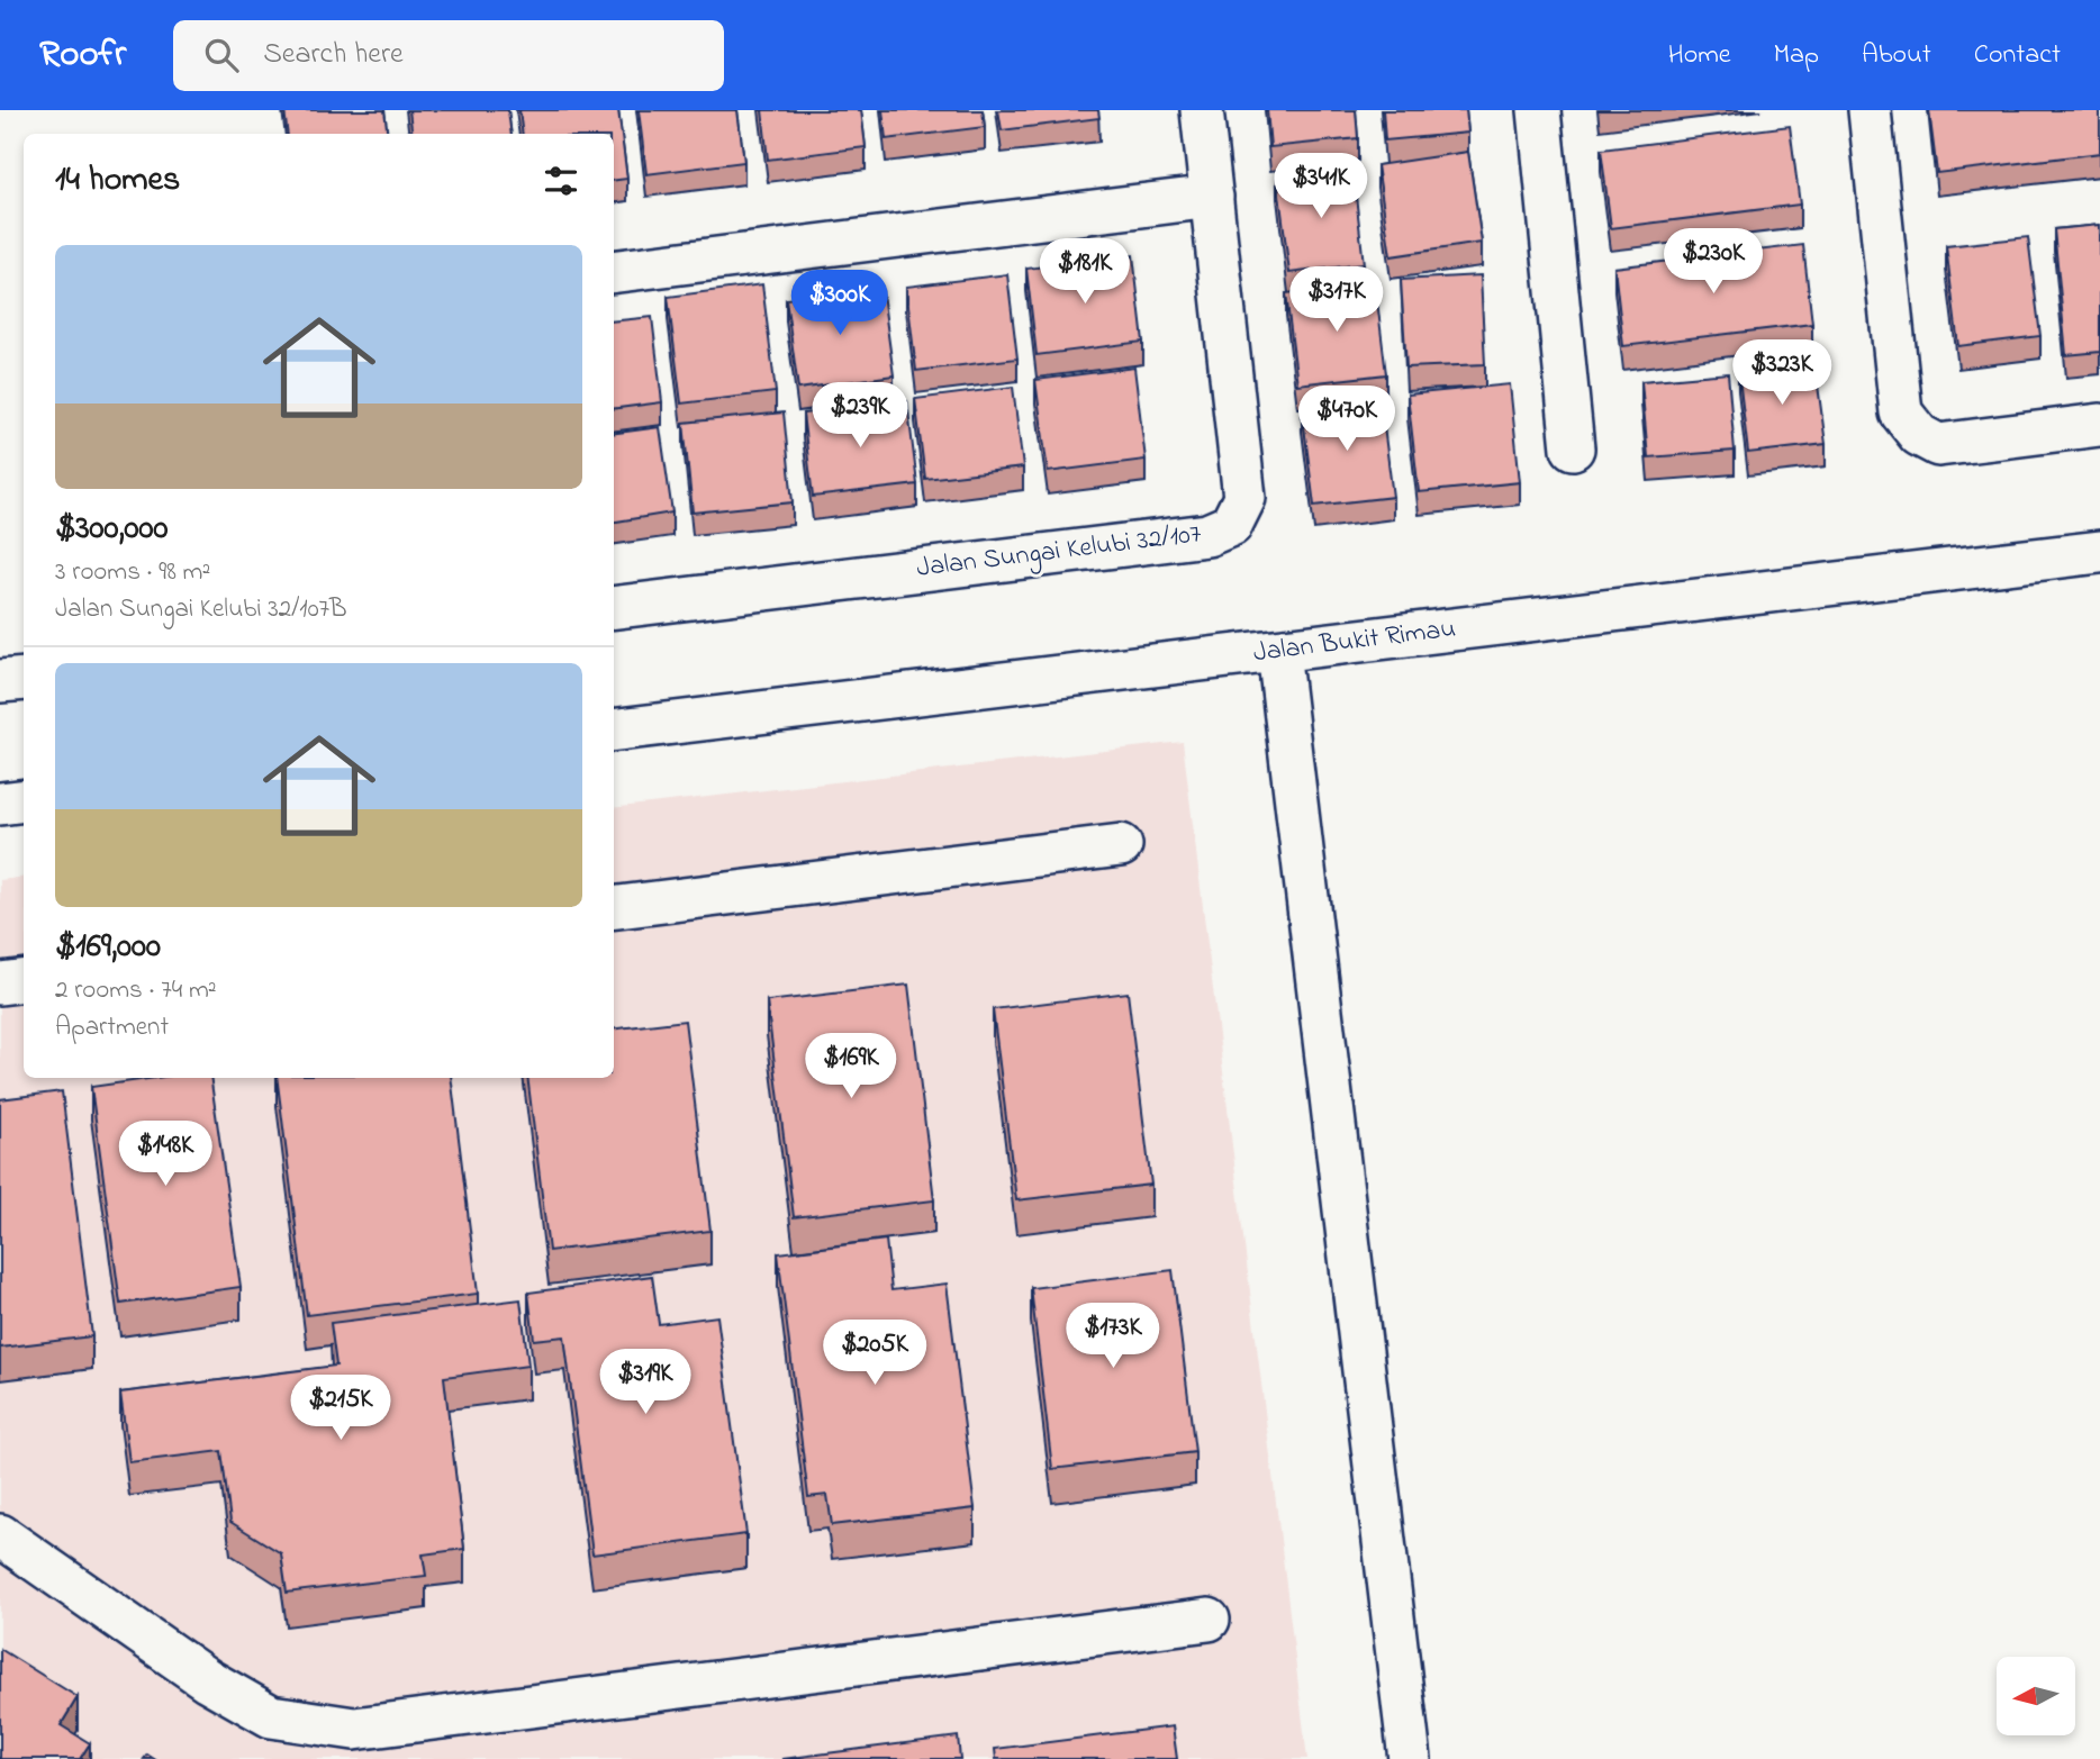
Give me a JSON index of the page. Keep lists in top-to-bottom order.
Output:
{
  "streets": {
    "street": ["Jalan Sungai Kelubi 32/107", "Jalan Bukit Rimau"]
  },
  "north": "left",
  "page": {
    "header": "Roofr",
    "search": "Search here",
    "nav": [
      "Home",
      "Map",
      "About",
      "Contact"
    ],
    "heading": "14 homes",
    "price": [
      "$341K",
      "$230K",
      "$181K",
      "$317K",
      "$300K",
      "$323K",
      "$239K",
      "$470K",
      "$169K",
      "$148K",
      "$173K",
      "$205K",
      "$319K",
      "$215K"
    ],
    "list": [
      {
        "name": "$300,000",
        "note": "3 rooms · 98 m² · Jalan Sungai Kelubi 32/107B"
      },
      {
        "name": "$169,000",
        "note": "2 rooms · 74 m² · Apartment"
      }
    ]
  }
}
